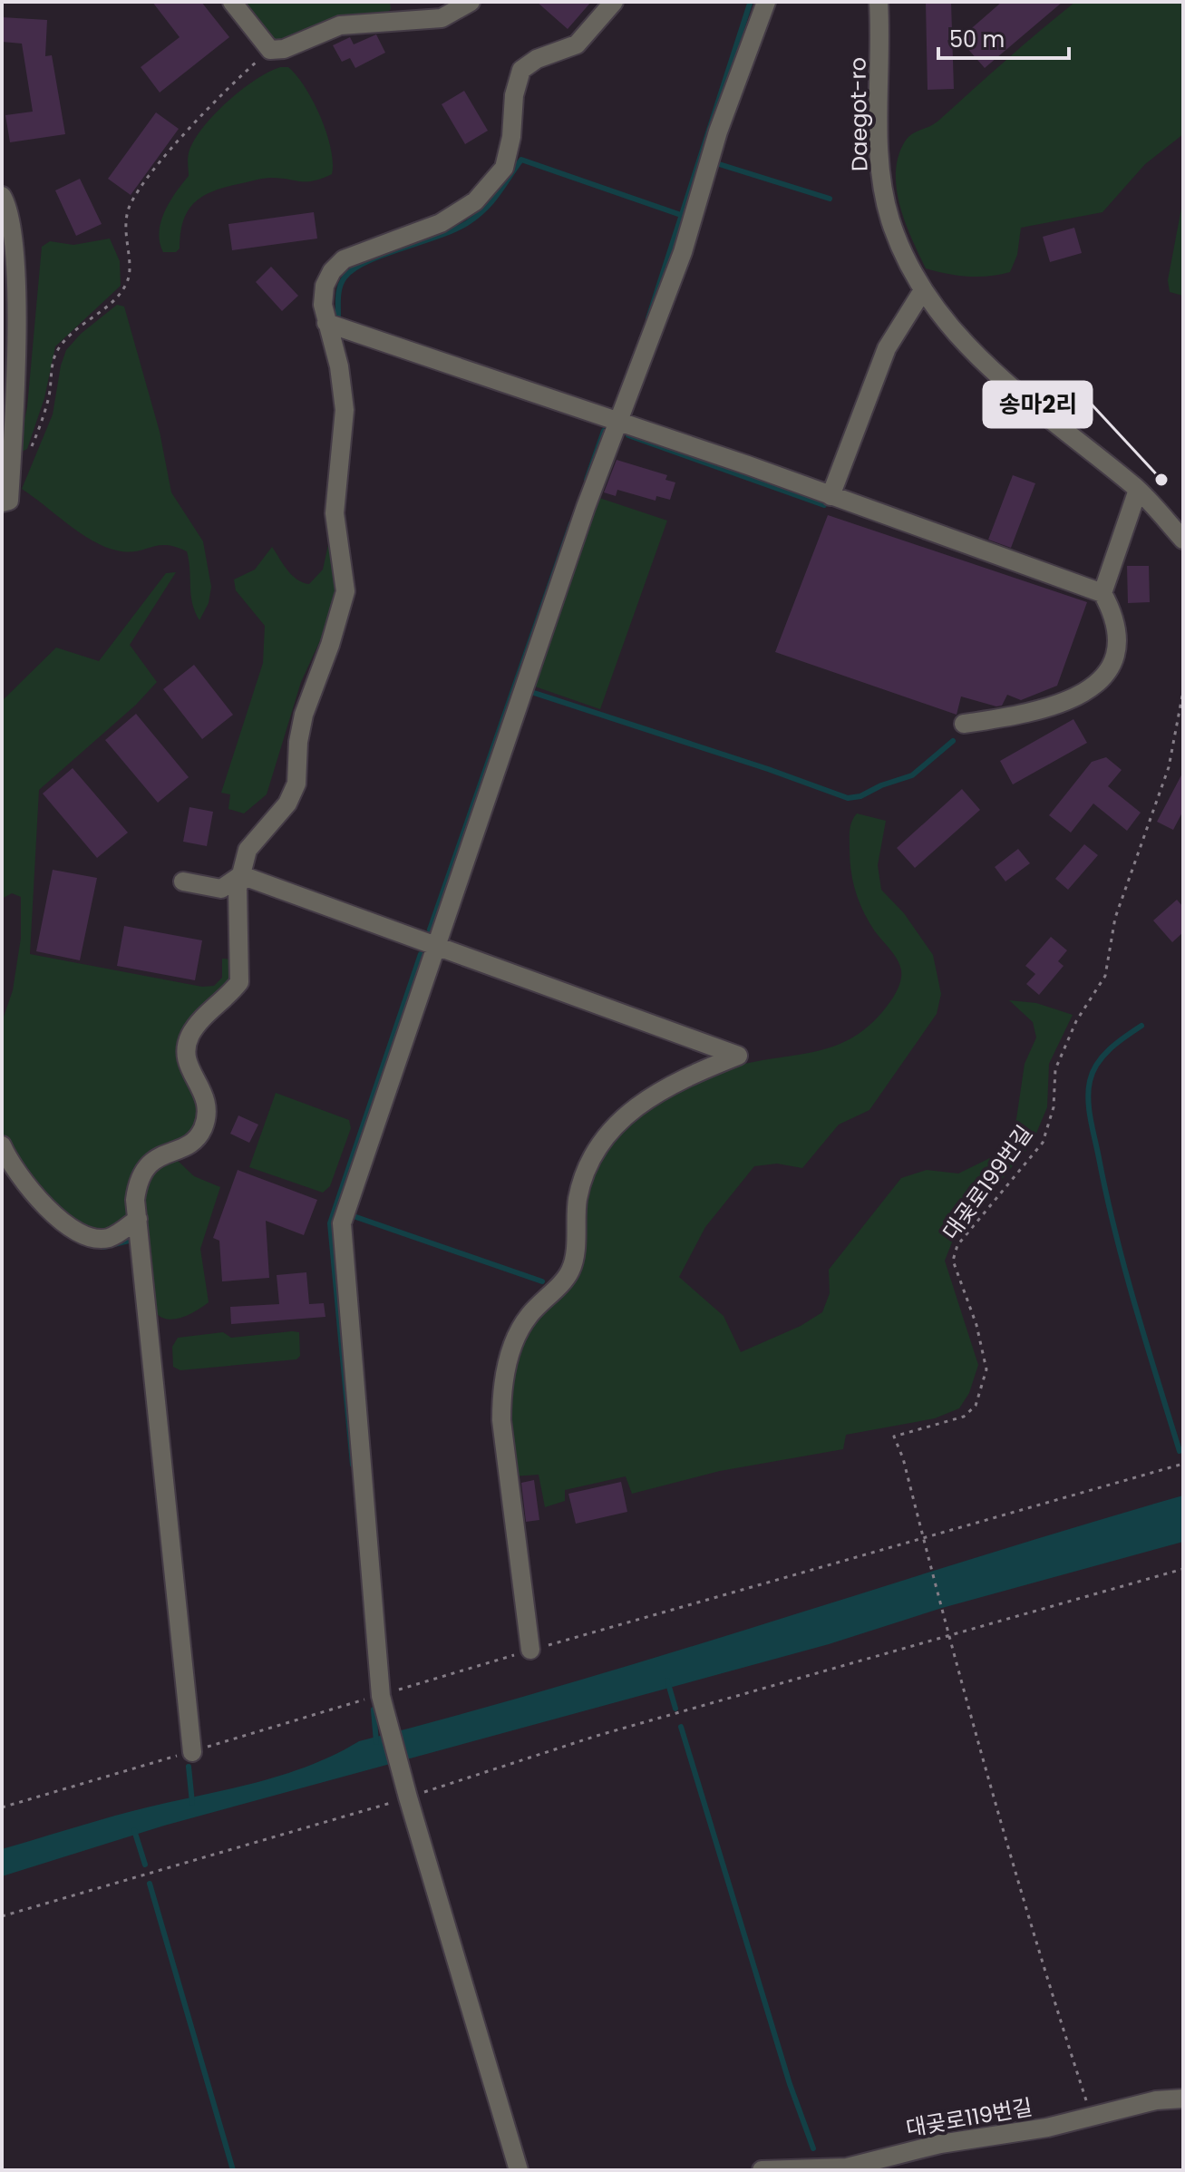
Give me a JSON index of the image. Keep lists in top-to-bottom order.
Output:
{
  "streets": {
    "street": ["Daegot-ro", "대곶로119번길"],
    "path": ["대곶로199번길"]
  },
  "places": ["송마2리"],
  "scale_bar": "50 m"
}
